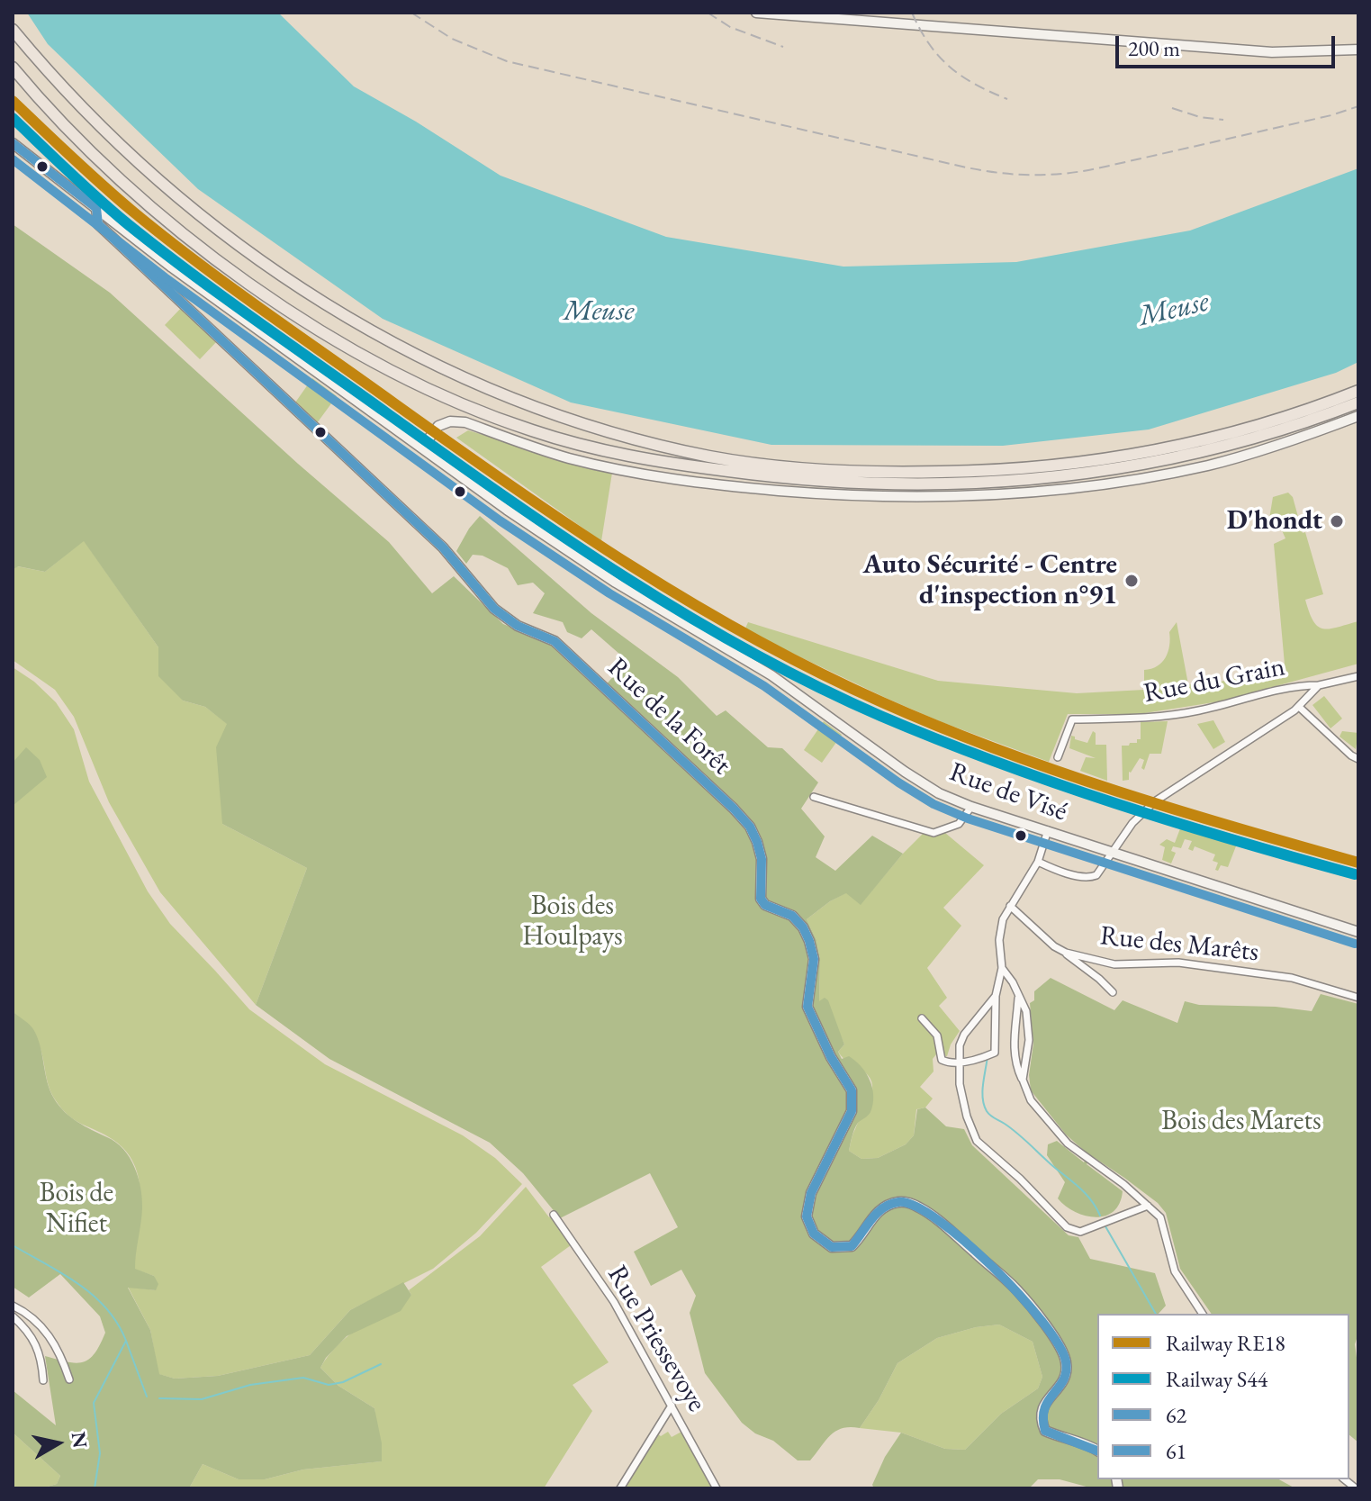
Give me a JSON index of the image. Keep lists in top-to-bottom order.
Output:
{
  "streets": {
    "main road": ["Rue de la Forêt", "Rue de Visé"],
    "street": ["Rue du Grain", "Rue des Marêts", "Rue Priessevoye"]
  },
  "crossings": [
    ["Rue de la Forêt", "Rue de Visé"]
  ],
  "water": ["Meuse"],
  "parks": ["Bois des Houlpays", "Bois des Marets", "Bois de Nifiet"],
  "places": ["D'hondt", "Auto Sécurité - Centre d'inspection n°91"],
  "lines": [
    "rail line RE18",
    "rail line S44",
    "transit line 62",
    "transit line 61"
  ],
  "legend": [
    "Railway RE18",
    "Railway S44",
    "62",
    "61"
  ],
  "scale_bar": "200 m",
  "north": "right"
}
